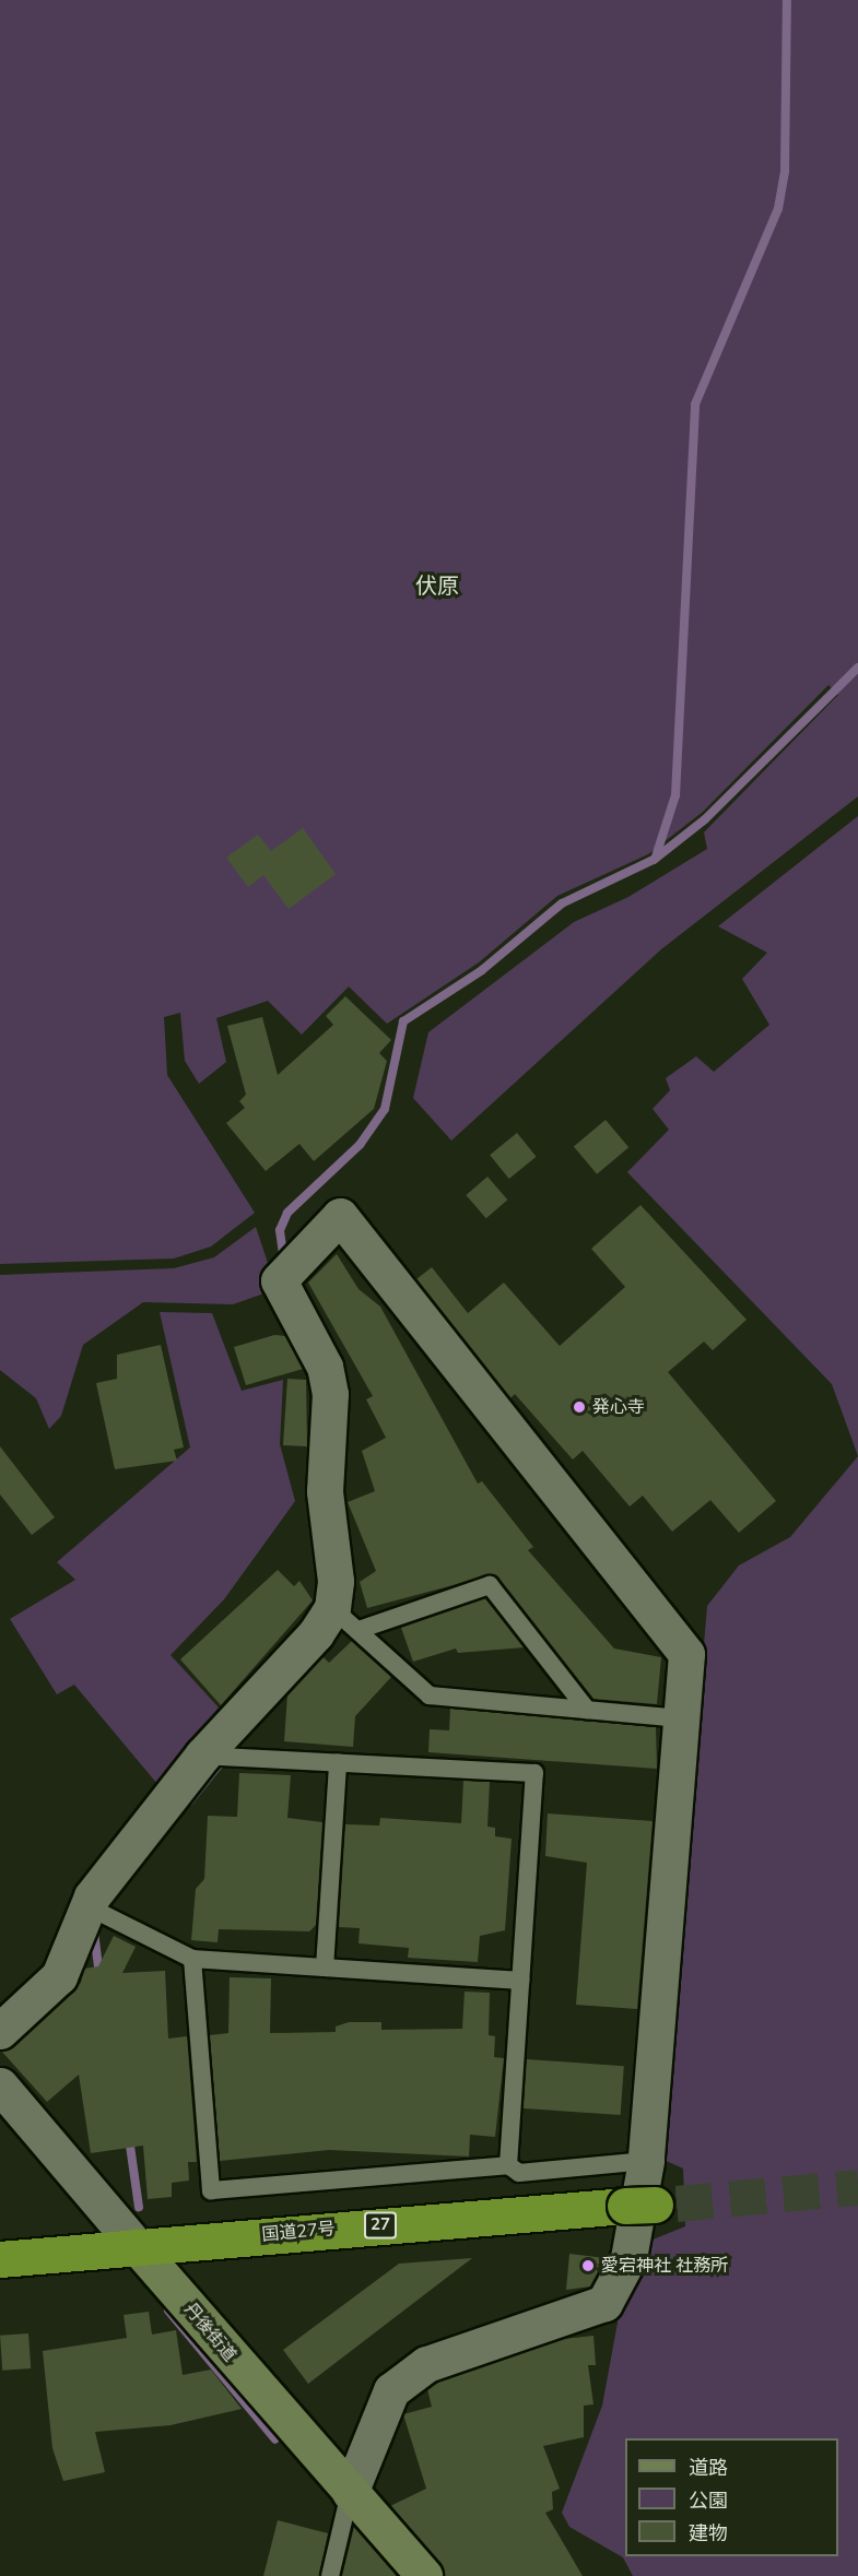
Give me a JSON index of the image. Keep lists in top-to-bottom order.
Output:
{
  "streets": {
    "highway": ["27", "国道27号"],
    "street": ["丹後街道"]
  },
  "crossings": [
    ["国道27号", "丹後街道"]
  ],
  "districts": ["伏原"],
  "places": ["発心寺", "愛宕神社 社務所"],
  "legend": ["道路", "公園", "建物"]
}
